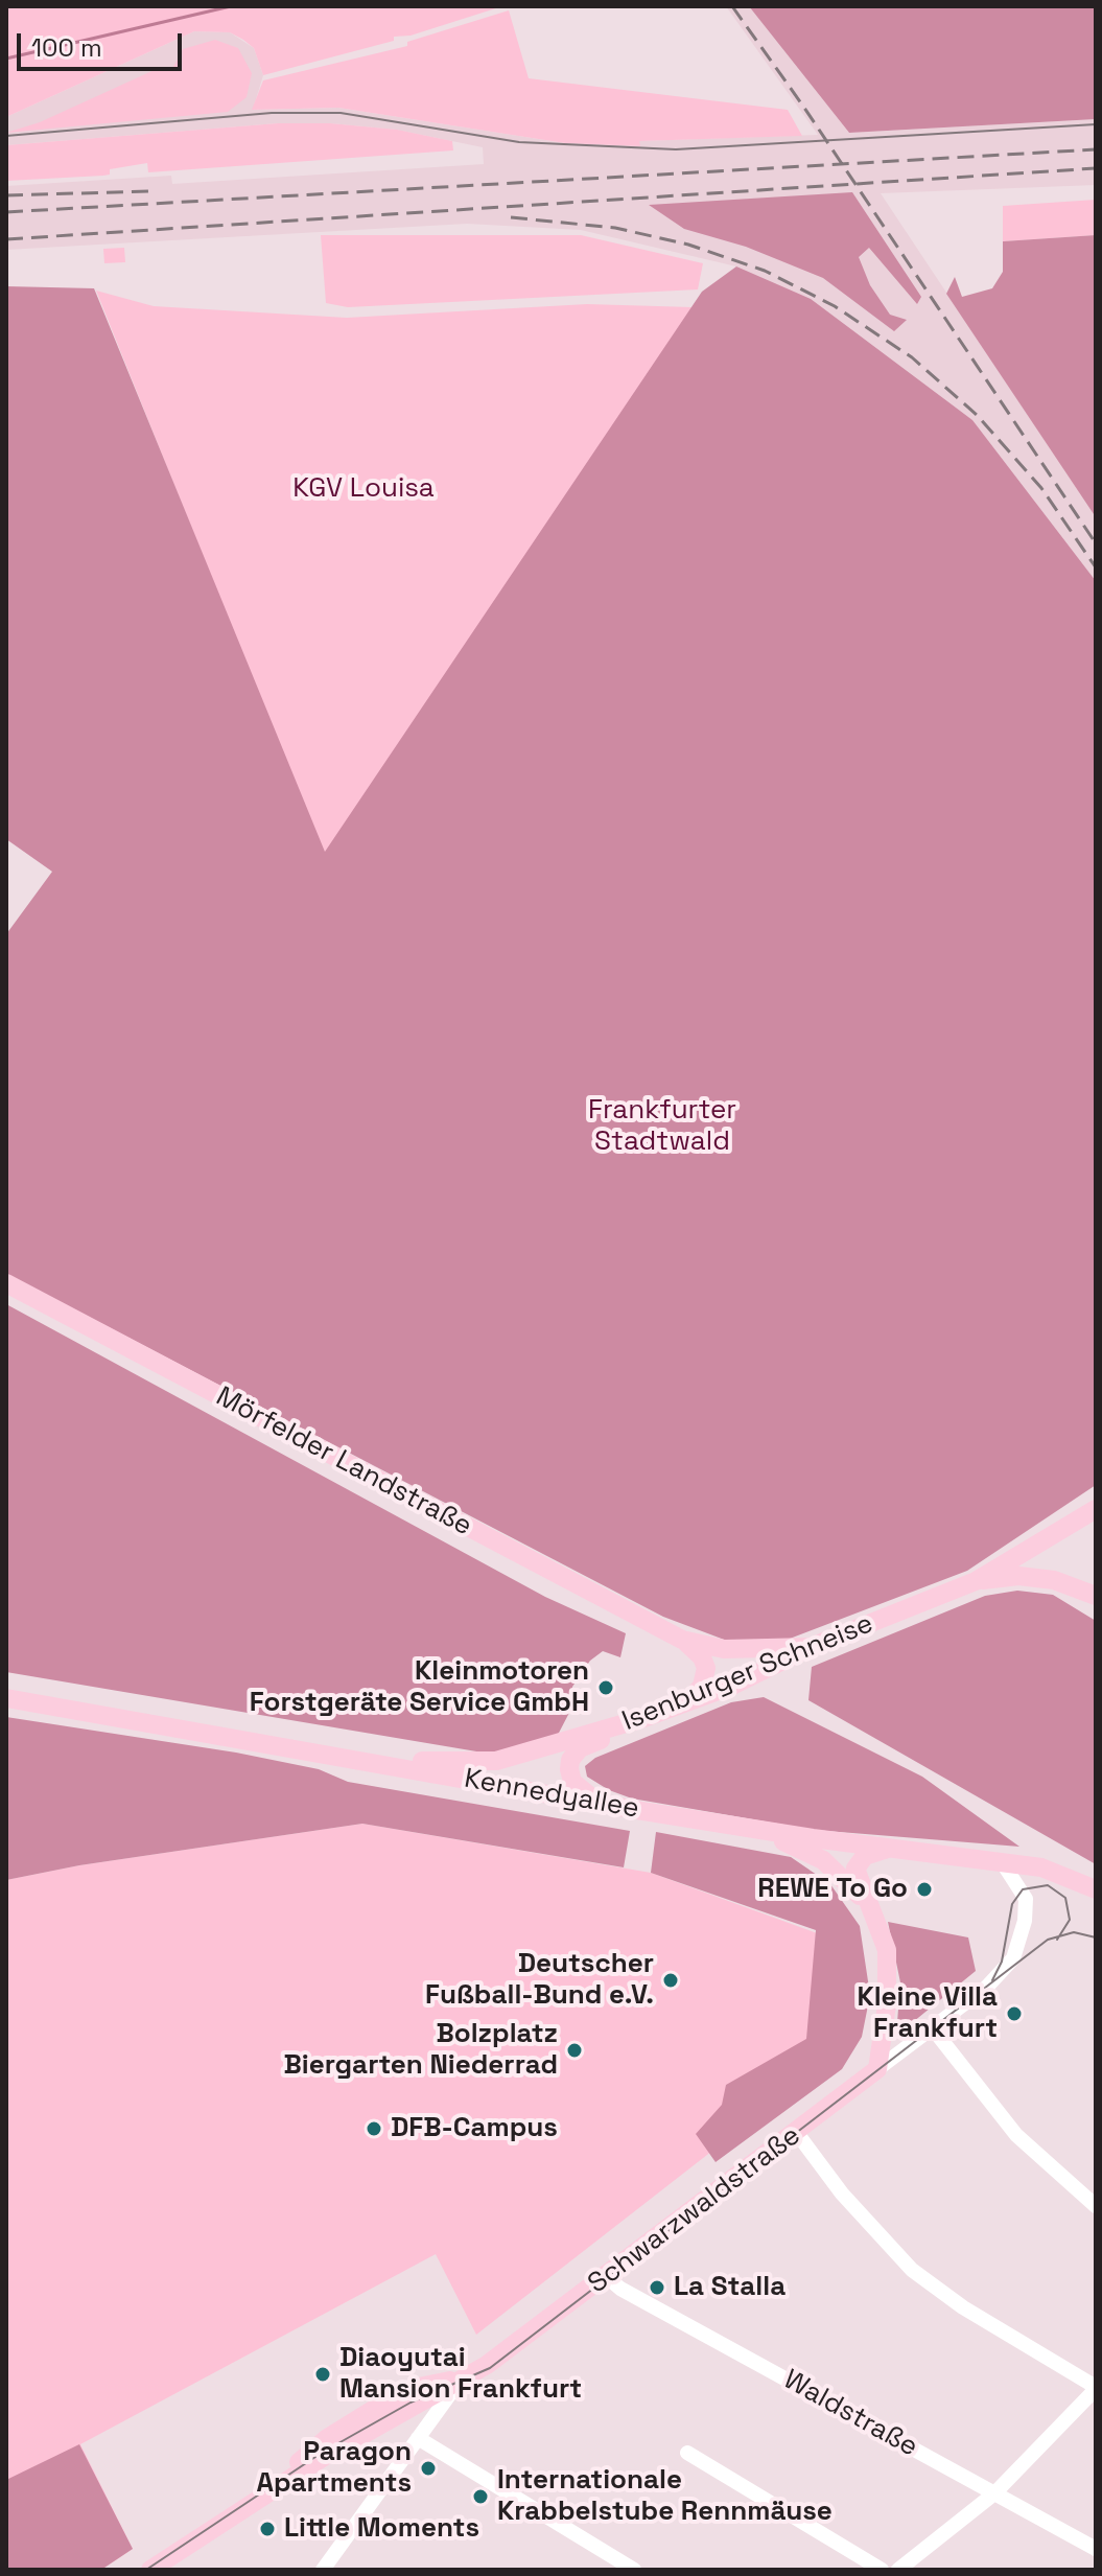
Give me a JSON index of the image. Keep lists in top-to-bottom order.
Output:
{
  "streets": {
    "main road": [
      "Mörfelder Landstraße",
      "Isenburger Schneise",
      "Kennedyallee",
      "Schwarzwaldstraße"
    ],
    "street": ["Waldstraße"]
  },
  "crossings": [
    ["Mörfelder Landstraße", "Isenburger Schneise"],
    ["Isenburger Schneise", "Kennedyallee"],
    ["Kennedyallee", "Schwarzwaldstraße"],
    ["Schwarzwaldstraße", "Waldstraße"]
  ],
  "parks": ["KGV Louisa", "Frankfurter Stadtwald"],
  "places": [
    "Kleinmotoren Forstgeräte Service GmbH",
    "REWE To Go",
    "Deutscher Fußball-Bund e.V.",
    "Kleine Villa Frankfurt",
    "Bolzplatz Biergarten Niederrad",
    "DFB-Campus",
    "La Stalla",
    "Diaoyutai Mansion Frankfurt",
    "Paragon Apartments",
    "Internationale Krabbelstube Rennmäuse",
    "Little Moments"
  ],
  "scale_bar": "100 m"
}
